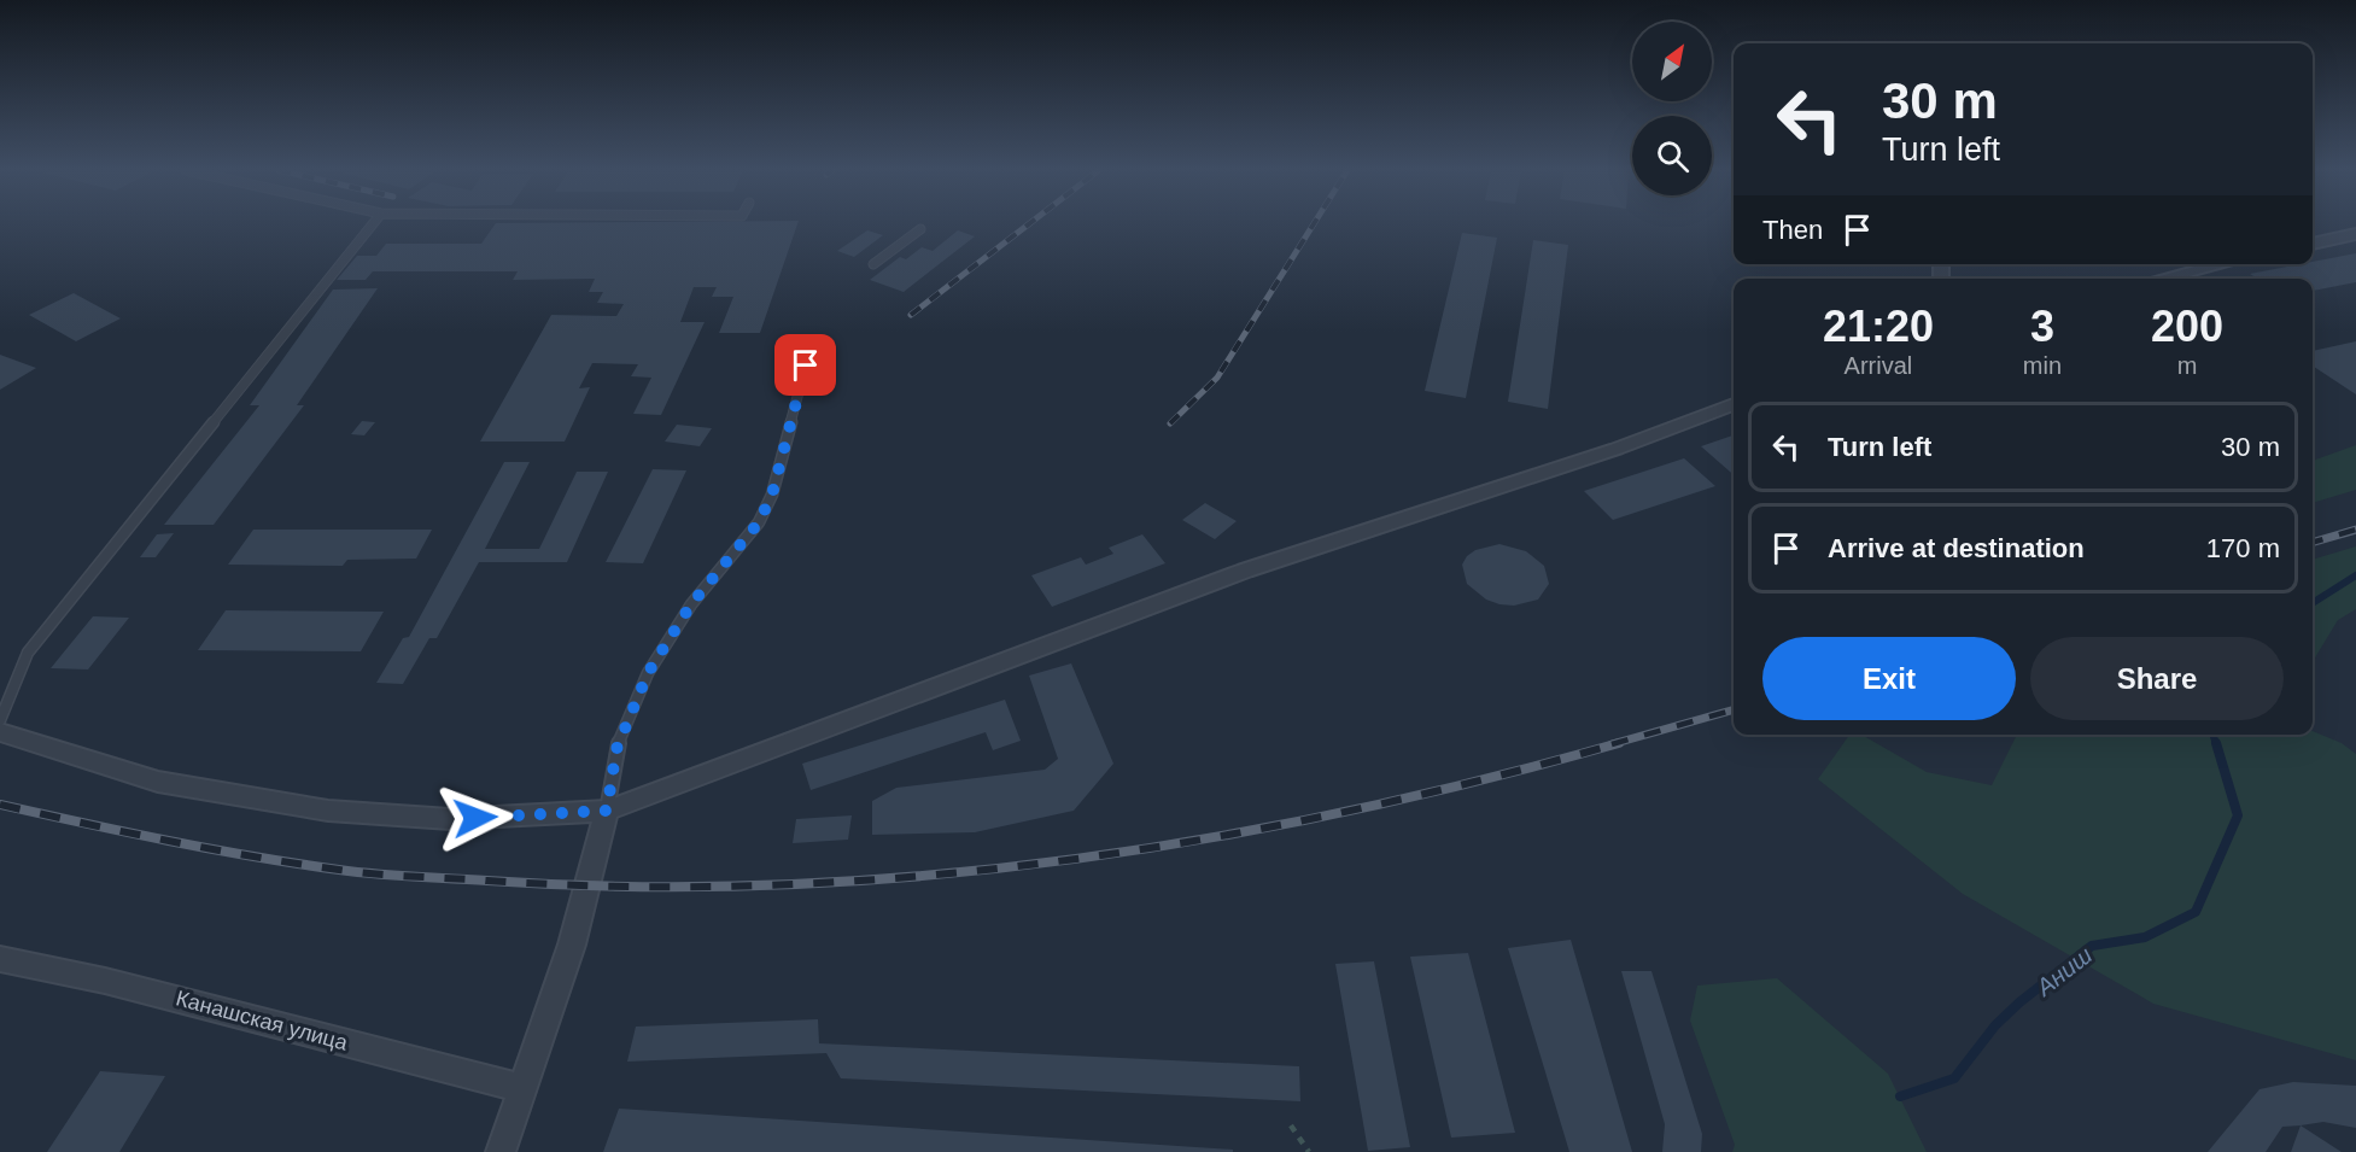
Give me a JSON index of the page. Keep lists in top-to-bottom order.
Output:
{
  "streets": {
    "street": ["Канашская улица"]
  },
  "water": ["Аниш"],
  "north": "top right",
  "page": {
    "turn": ["30 m", "Turn left"],
    "then": "Then",
    "eta": [
      "21:20",
      "Arrival",
      "3",
      "min",
      "200",
      "m"
    ],
    "list": [
      {
        "name": "Turn left",
        "value": "30 m"
      },
      {
        "name": "Arrive at destination",
        "value": "170 m"
      }
    ],
    "buttons": ["Exit", "Share"]
  }
}
